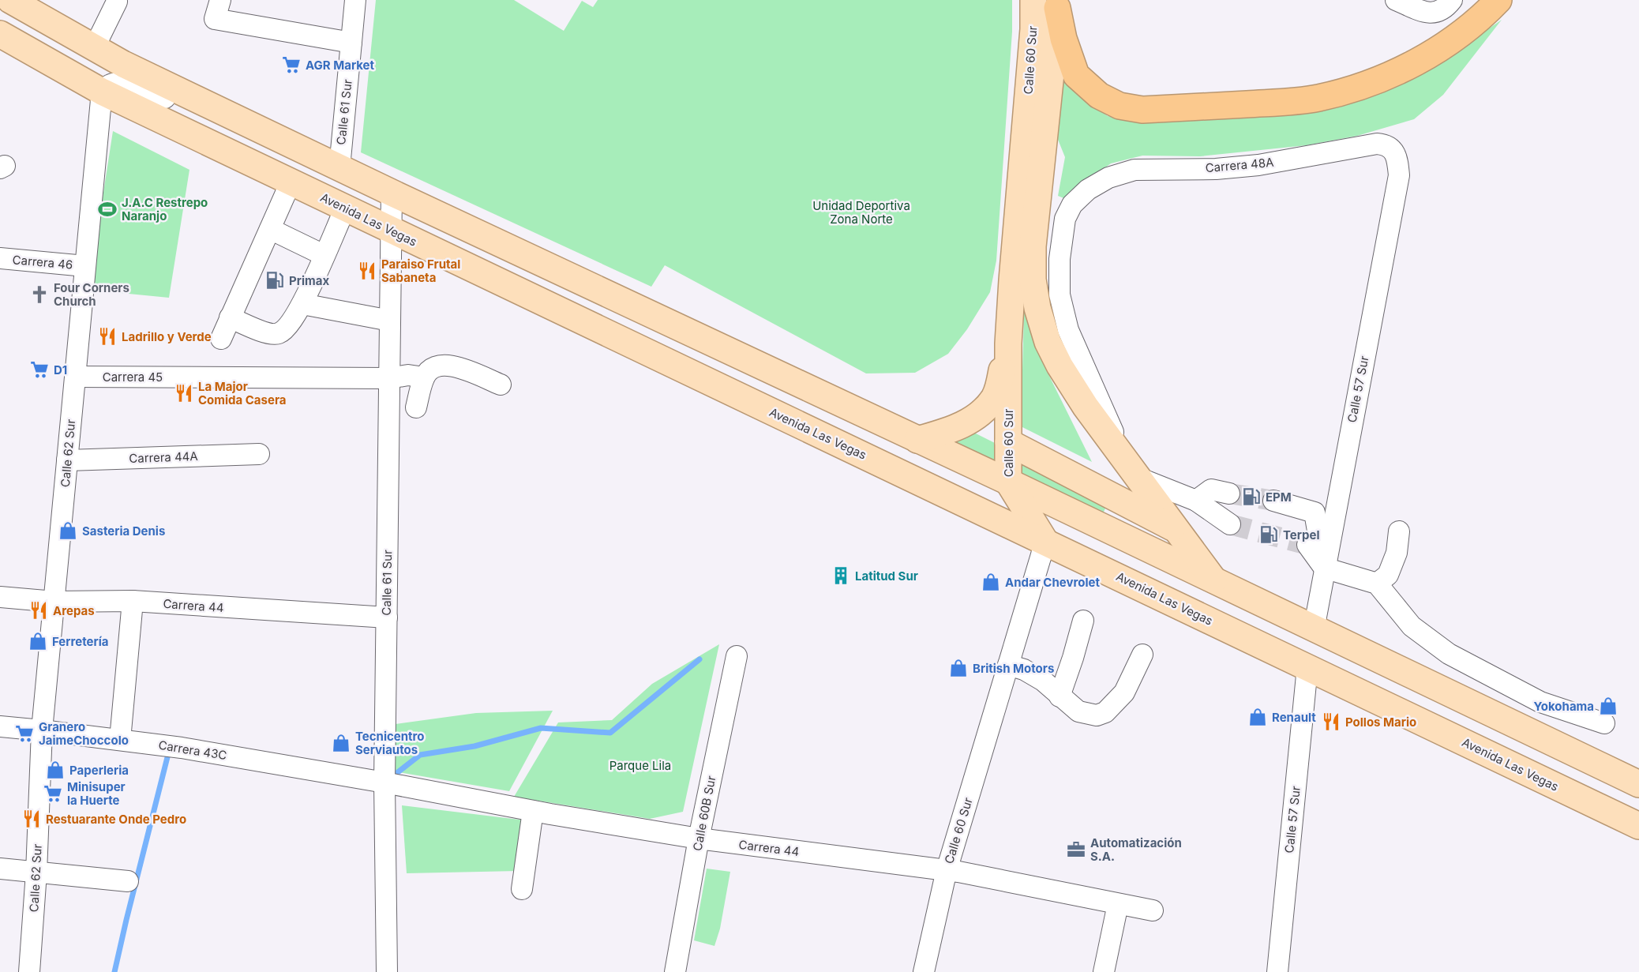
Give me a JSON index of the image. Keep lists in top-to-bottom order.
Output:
{
  "streets": {
    "main road": ["Calle 60 Sur", "Avenida Las Vegas"],
    "street": [
      "Calle 61 Sur",
      "Carrera 48A",
      "Carrera 46",
      "Carrera 45",
      "Calle 57 Sur",
      "Calle 62 Sur",
      "Carrera 44A",
      "Carrera 44",
      "Carrera 43C",
      "Calle 60B Sur"
    ]
  },
  "crossings": [
    ["Calle 60 Sur", "Carrera 48A"],
    ["Calle 60 Sur", "Avenida Las Vegas"],
    ["Calle 60 Sur", "Carrera 44"],
    ["Calle 61 Sur", "Avenida Las Vegas"],
    ["Calle 61 Sur", "Carrera 45"],
    ["Calle 61 Sur", "Carrera 44"],
    ["Calle 61 Sur", "Carrera 43C"],
    ["Carrera 48A", "Calle 57 Sur"],
    ["Avenida Las Vegas", "Calle 57 Sur"],
    ["Avenida Las Vegas", "Calle 62 Sur"],
    ["Carrera 46", "Calle 62 Sur"],
    ["Carrera 45", "Calle 62 Sur"],
    ["Calle 62 Sur", "Carrera 44A"],
    ["Calle 62 Sur", "Carrera 44"],
    ["Calle 62 Sur", "Carrera 43C"],
    ["Carrera 44", "Carrera 43C"],
    ["Carrera 44", "Calle 60B Sur"]
  ],
  "parks": ["Unidad Deportiva Zona Norte", "Parque Lila"],
  "places": {
    "supermarket": [
      "AGR Market",
      "D1",
      "Granero JaimeChoccolo",
      "Minisuper la Huerte"
    ],
    "sports": ["J.A.C Restrepo Naranjo"],
    "restaurant": [
      "Paraiso Frutal Sabaneta",
      "Ladrillo y Verde",
      "La Major Comida Casera",
      "Arepas",
      "Pollos Mario",
      "Restuarante Onde Pedro"
    ],
    "fuel station": ["Primax", "EPM", "Terpel"],
    "church": ["Four Corners Church"],
    "shop": [
      "Sasteria Denis",
      "Andar Chevrolet",
      "Ferretería",
      "British Motors",
      "Yokohama",
      "Renault",
      "Tecnicentro Serviautos",
      "Paperleria"
    ],
    "building": ["Latitud Sur"],
    "office": ["Automatización S.A."]
  }
}
